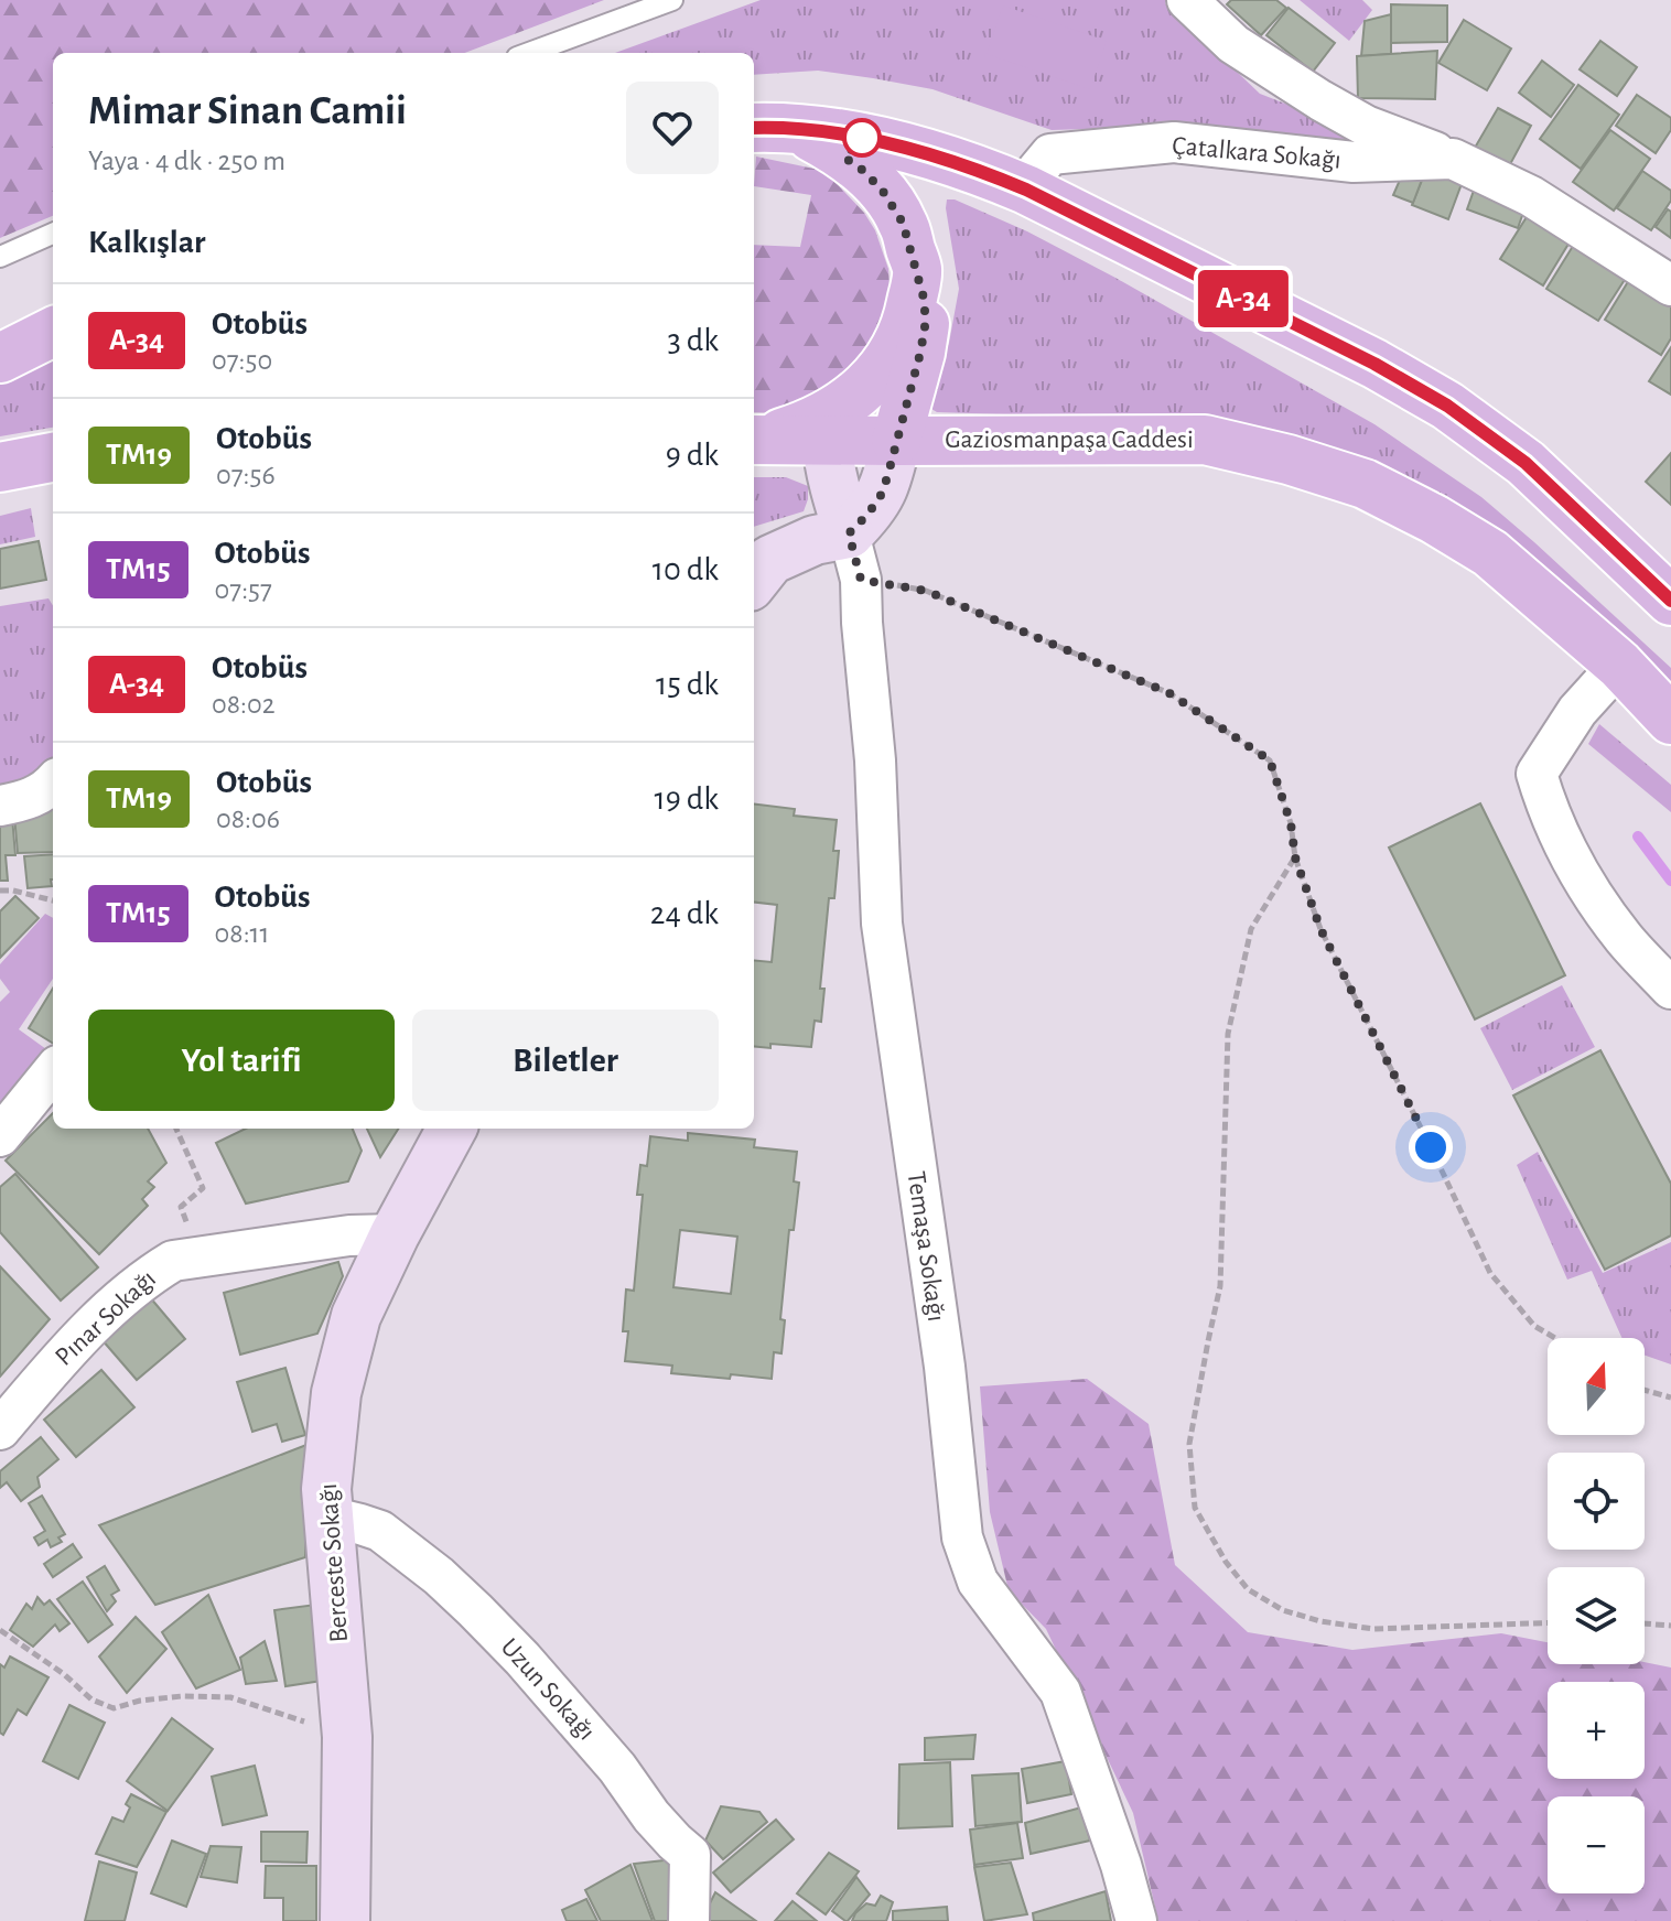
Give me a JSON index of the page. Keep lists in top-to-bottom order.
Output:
{
  "streets": {
    "main road": ["Gaziosmanpaşa Caddesi"],
    "street": [
      "Çatalkara Sokağı",
      "Temaşa Sokağı",
      "Pınar Sokağı",
      "Berceste Sokağı",
      "Uzun Sokağı"
    ]
  },
  "crossings": [
    ["Pınar Sokağı", "Berceste Sokağı"],
    ["Berceste Sokağı", "Uzun Sokağı"]
  ],
  "lines": ["bus line A-34"],
  "north": "top",
  "page": {
    "on_map": "A-34",
    "heading": [
      ["Mimar Sinan Camii", "Yaya · 4 dk · 250 m"],
      "Kalkışlar"
    ],
    "list": [
      {
        "mark": "A-34",
        "name": "Otobüs",
        "note": "07:50",
        "value": "3 dk"
      },
      {
        "mark": "TM19",
        "name": "Otobüs",
        "note": "07:56",
        "value": "9 dk"
      },
      {
        "mark": "TM15",
        "name": "Otobüs",
        "note": "07:57",
        "value": "10 dk"
      },
      {
        "mark": "A-34",
        "name": "Otobüs",
        "note": "08:02",
        "value": "15 dk"
      },
      {
        "mark": "TM19",
        "name": "Otobüs",
        "note": "08:06",
        "value": "19 dk"
      },
      {
        "mark": "TM15",
        "name": "Otobüs",
        "note": "08:11",
        "value": "24 dk"
      }
    ],
    "buttons": ["Yol tarifi", "Biletler"],
    "map_buttons": ["+", "−"]
  }
}
